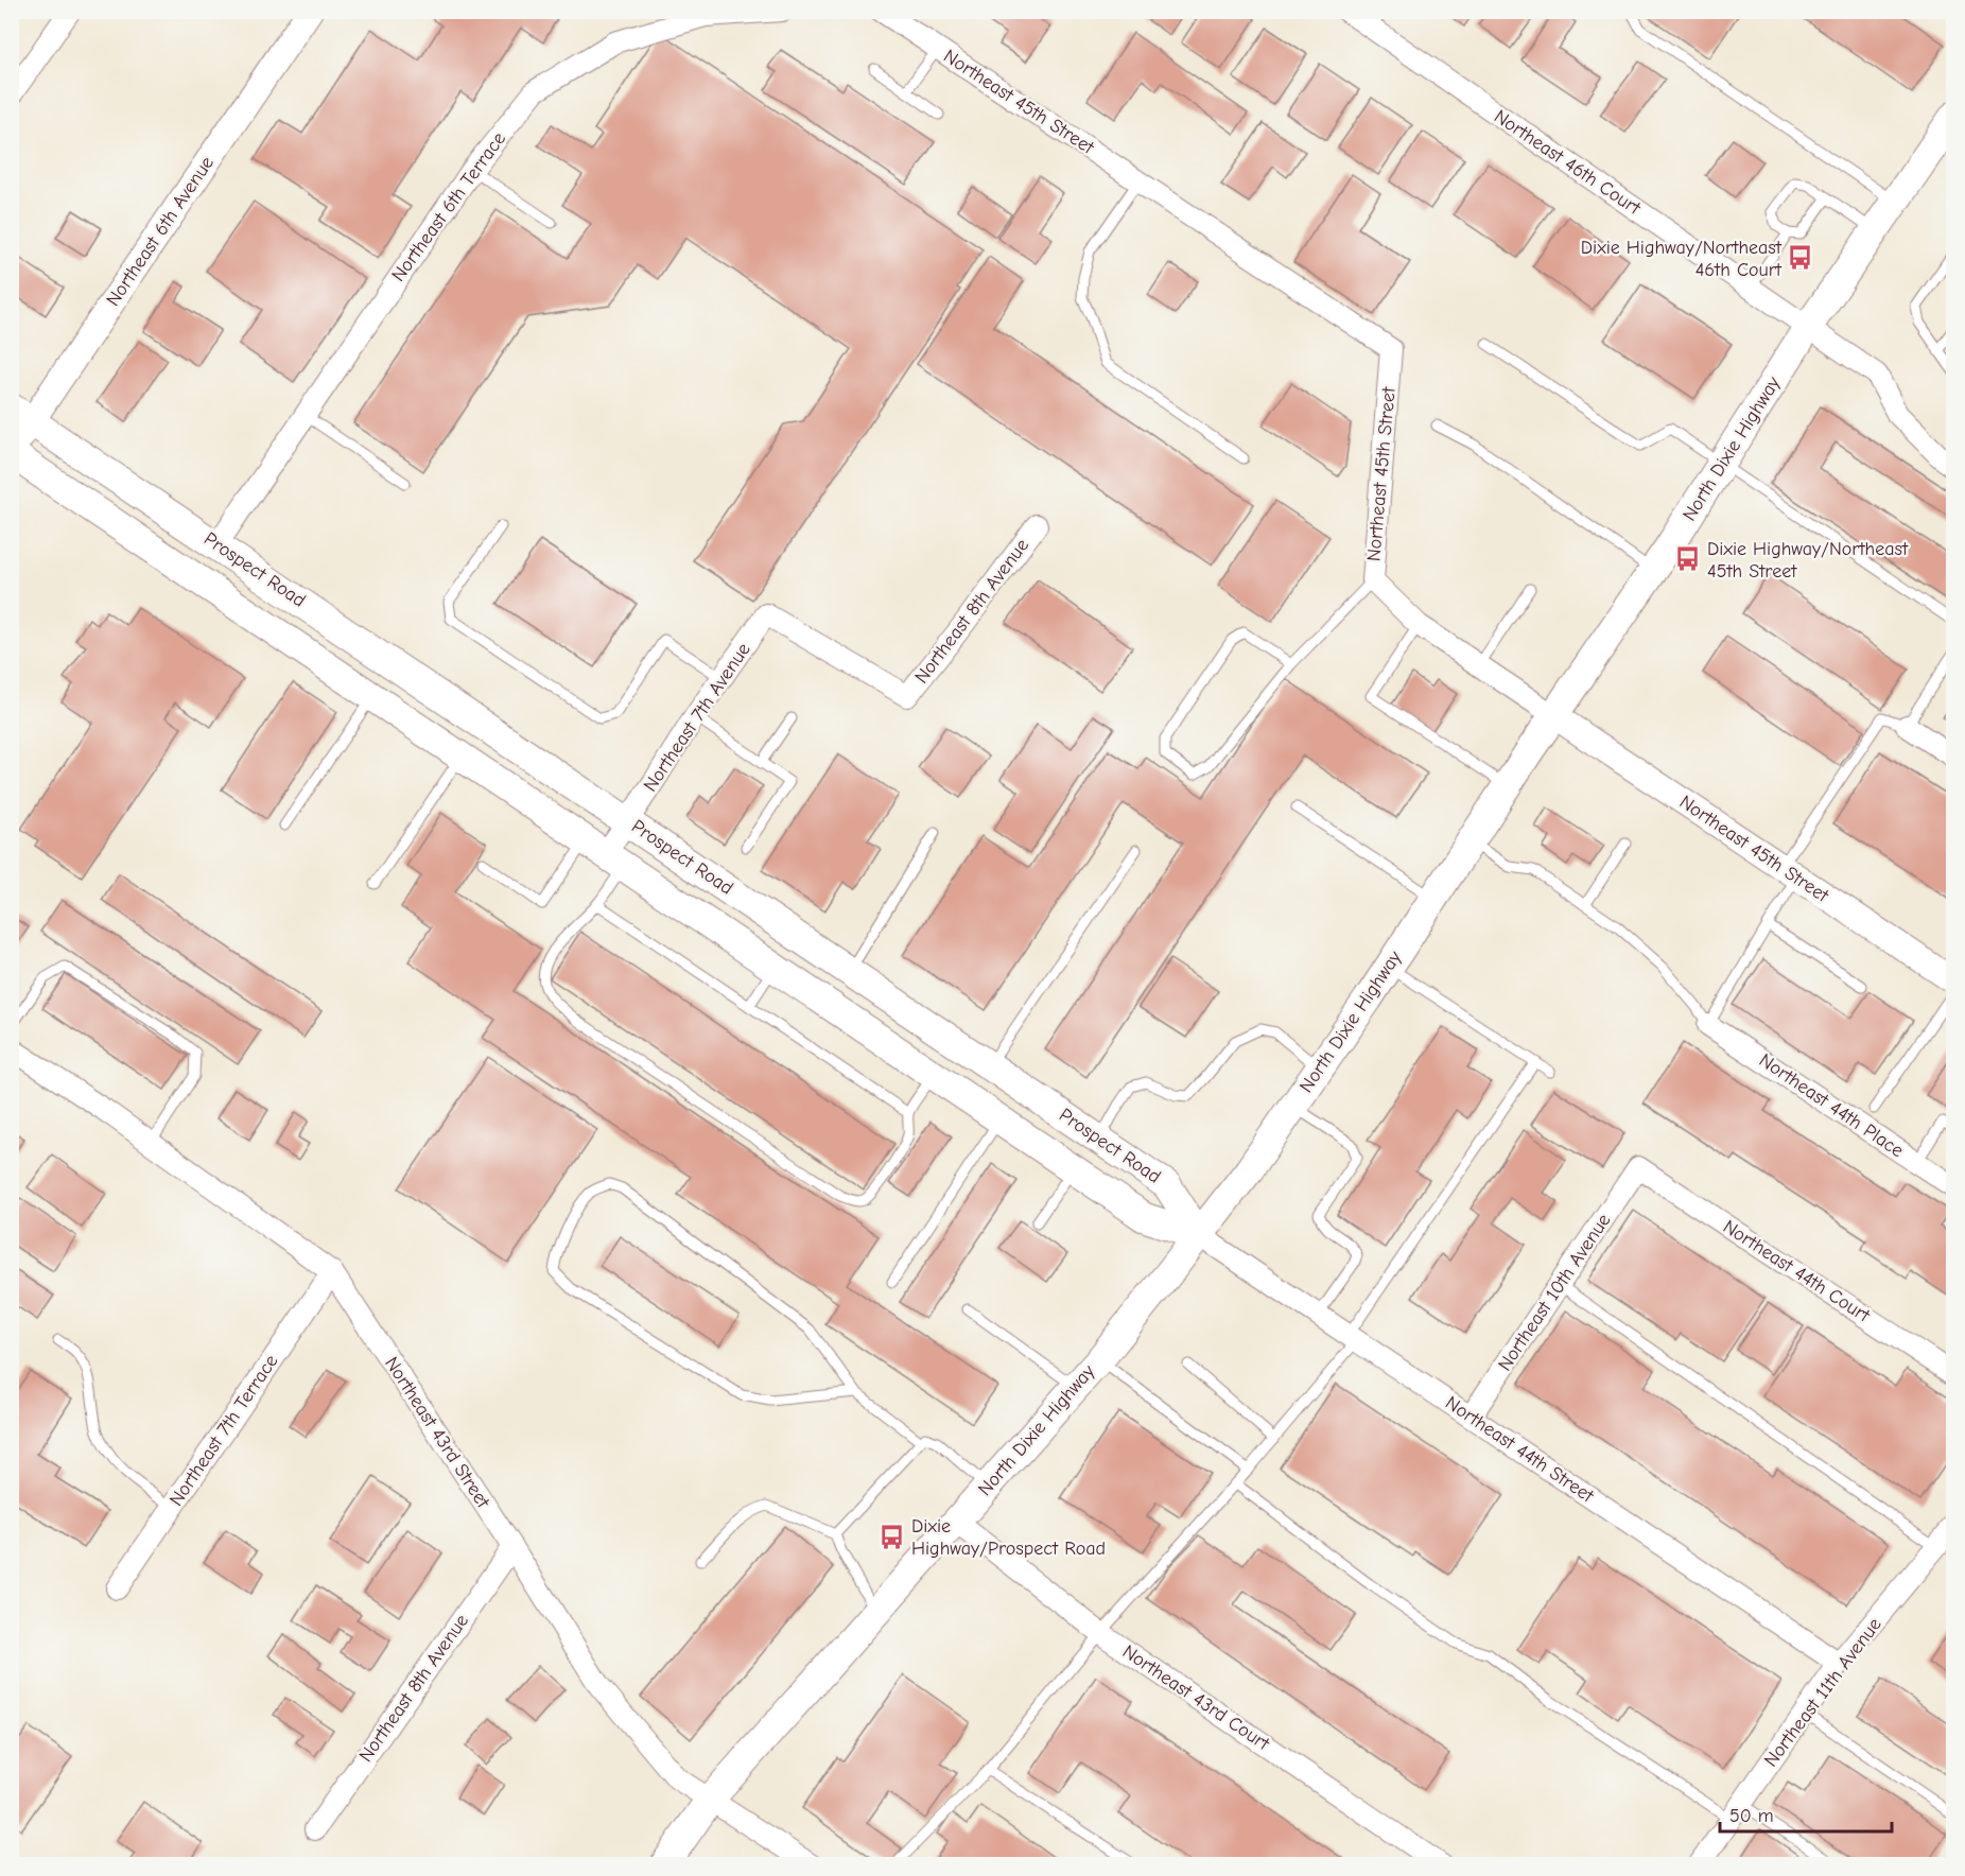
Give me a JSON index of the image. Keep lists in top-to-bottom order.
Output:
{
  "streets": {
    "main road": ["North Dixie Highway", "Prospect Road"],
    "street": [
      "Northeast 45th Street",
      "Northeast 46th Court",
      "Northeast 6th Terrace",
      "Northeast 6th Avenue",
      "Northeast 8th Avenue",
      "Northeast 7th Avenue",
      "Northeast 44th Place",
      "Northeast 44th Court",
      "Northeast 10th Avenue",
      "Northeast 7th Terrace",
      "Northeast 43rd Street",
      "Northeast 44th Street",
      "Northeast 11th Avenue",
      "Northeast 43rd Court"
    ]
  },
  "crossings": [
    ["Northeast 45th Street", "North Dixie Highway"],
    ["Northeast 46th Court", "North Dixie Highway"],
    ["Northeast 6th Terrace", "Prospect Road"],
    ["Northeast 6th Avenue", "Prospect Road"],
    ["North Dixie Highway", "Prospect Road"],
    ["North Dixie Highway", "Northeast 43rd Street"],
    ["North Dixie Highway", "Northeast 44th Street"],
    ["North Dixie Highway", "Northeast 43rd Court"],
    ["Prospect Road", "Northeast 7th Avenue"],
    ["Prospect Road", "Northeast 44th Street"],
    ["Northeast 8th Avenue", "Northeast 7th Avenue"],
    ["Northeast 8th Avenue", "Northeast 43rd Street"],
    ["Northeast 44th Court", "Northeast 10th Avenue"],
    ["Northeast 10th Avenue", "Northeast 44th Street"],
    ["Northeast 7th Terrace", "Northeast 43rd Street"],
    ["Northeast 44th Street", "Northeast 11th Avenue"]
  ],
  "places": {
    "bus stop": ["Dixie Highway/Northeast 46th Court", "Dixie Highway/Northeast 45th Street", "Dixie Highway/Prospect Road"]
  },
  "scale_bar": "50 m"
}
